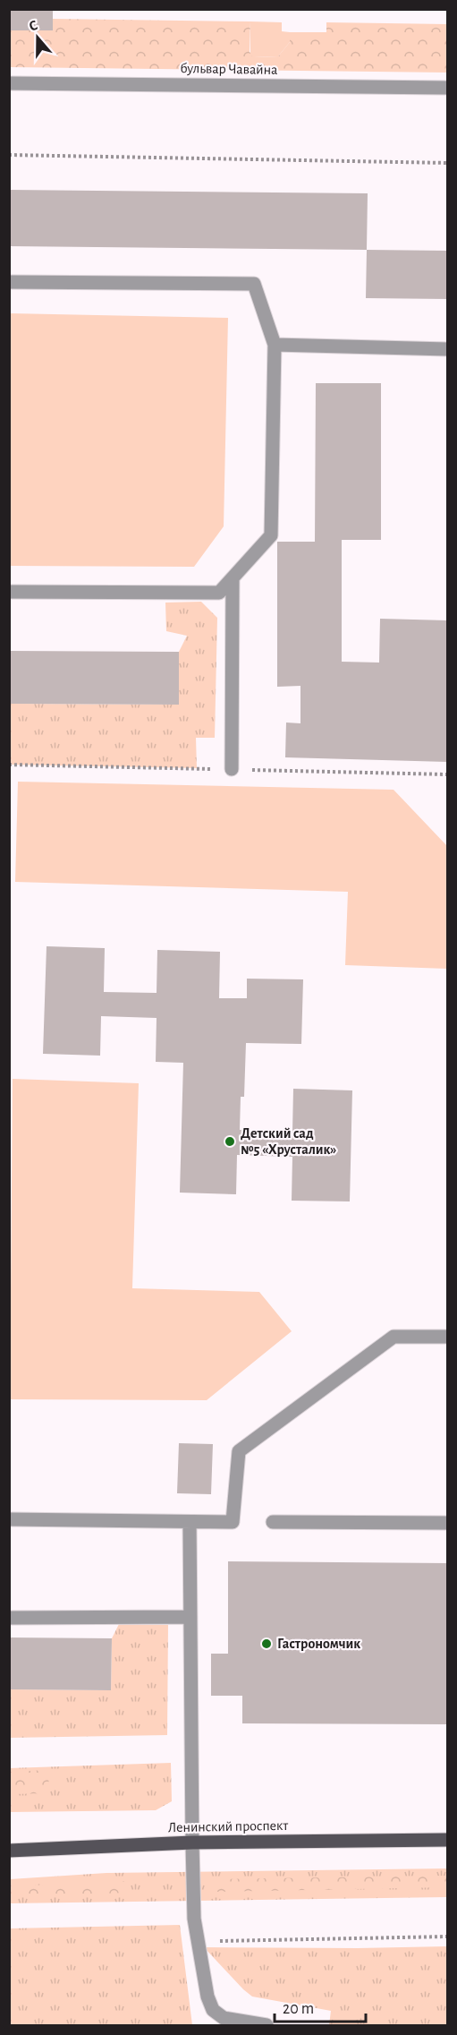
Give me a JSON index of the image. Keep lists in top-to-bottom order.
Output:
{
  "streets": {
    "main road": ["Ленинский проспект"],
    "street": ["бульвар Чавайна"]
  },
  "places": ["Детский сад №5 «Хрусталик»", "Гастрономчик"],
  "scale_bar": "20 m",
  "north": "top"
}
